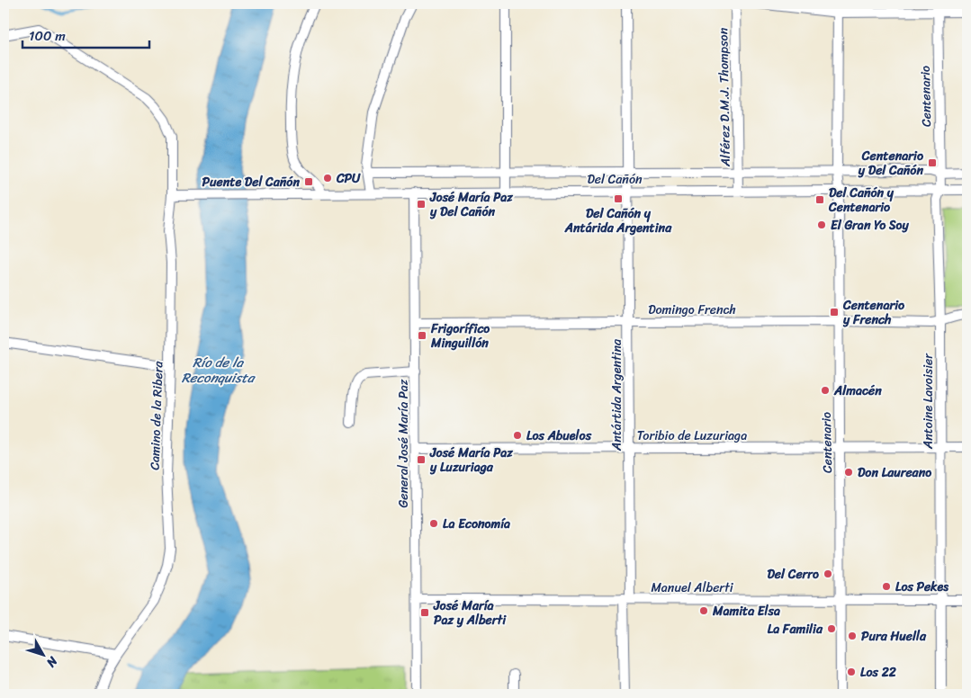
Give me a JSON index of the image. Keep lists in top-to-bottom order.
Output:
{
  "streets": {
    "street": [
      "Centenario",
      "Alférez D.M.J. Thompson",
      "Del Cañón",
      "Domingo French",
      "Antártida Argentina",
      "Antoine Lavoisier",
      "Camino de la Ribera",
      "Toribio de Luzuriaga",
      "General José María Paz",
      "Manuel Alberti"
    ]
  },
  "crossings": [
    ["Centenario", "Del Cañón"],
    ["Centenario", "Domingo French"],
    ["Centenario", "Antoine Lavoisier"],
    ["Centenario", "Toribio de Luzuriaga"],
    ["Centenario", "Manuel Alberti"],
    ["Alférez D.M.J. Thompson", "Del Cañón"],
    ["Del Cañón", "Antártida Argentina"],
    ["Del Cañón", "Antoine Lavoisier"],
    ["Del Cañón", "Camino de la Ribera"],
    ["Del Cañón", "General José María Paz"],
    ["Domingo French", "Antártida Argentina"],
    ["Domingo French", "Antoine Lavoisier"],
    ["Domingo French", "General José María Paz"],
    ["Antártida Argentina", "Toribio de Luzuriaga"],
    ["Antártida Argentina", "Manuel Alberti"],
    ["Antoine Lavoisier", "Toribio de Luzuriaga"],
    ["Antoine Lavoisier", "Manuel Alberti"],
    ["Toribio de Luzuriaga", "General José María Paz"],
    ["General José María Paz", "Manuel Alberti"]
  ],
  "water": ["Río de la Reconquista"],
  "places": {
    "transit": [
      "Centenario y Del Cañón",
      "Puente Del Cañón",
      "Del Cañón y Antárida Argentina",
      "Del Cañón y Centenario",
      "José María Paz y Del Cañón",
      "Centenario y French",
      "Frigorífico Minguillón",
      "José María Paz y Luzuriaga",
      "José María Paz y Alberti"
    ],
    "other": [
      "CPU",
      "El Gran Yo Soy",
      "Almacén",
      "Los Abuelos",
      "Don Laureano",
      "La Economía",
      "Del Cerro",
      "Los Pekes",
      "Mamita Elsa",
      "La Familia",
      "Pura Huella",
      "Los 22"
    ]
  },
  "scale_bar": "100 m",
  "north": "bottom right"
}
